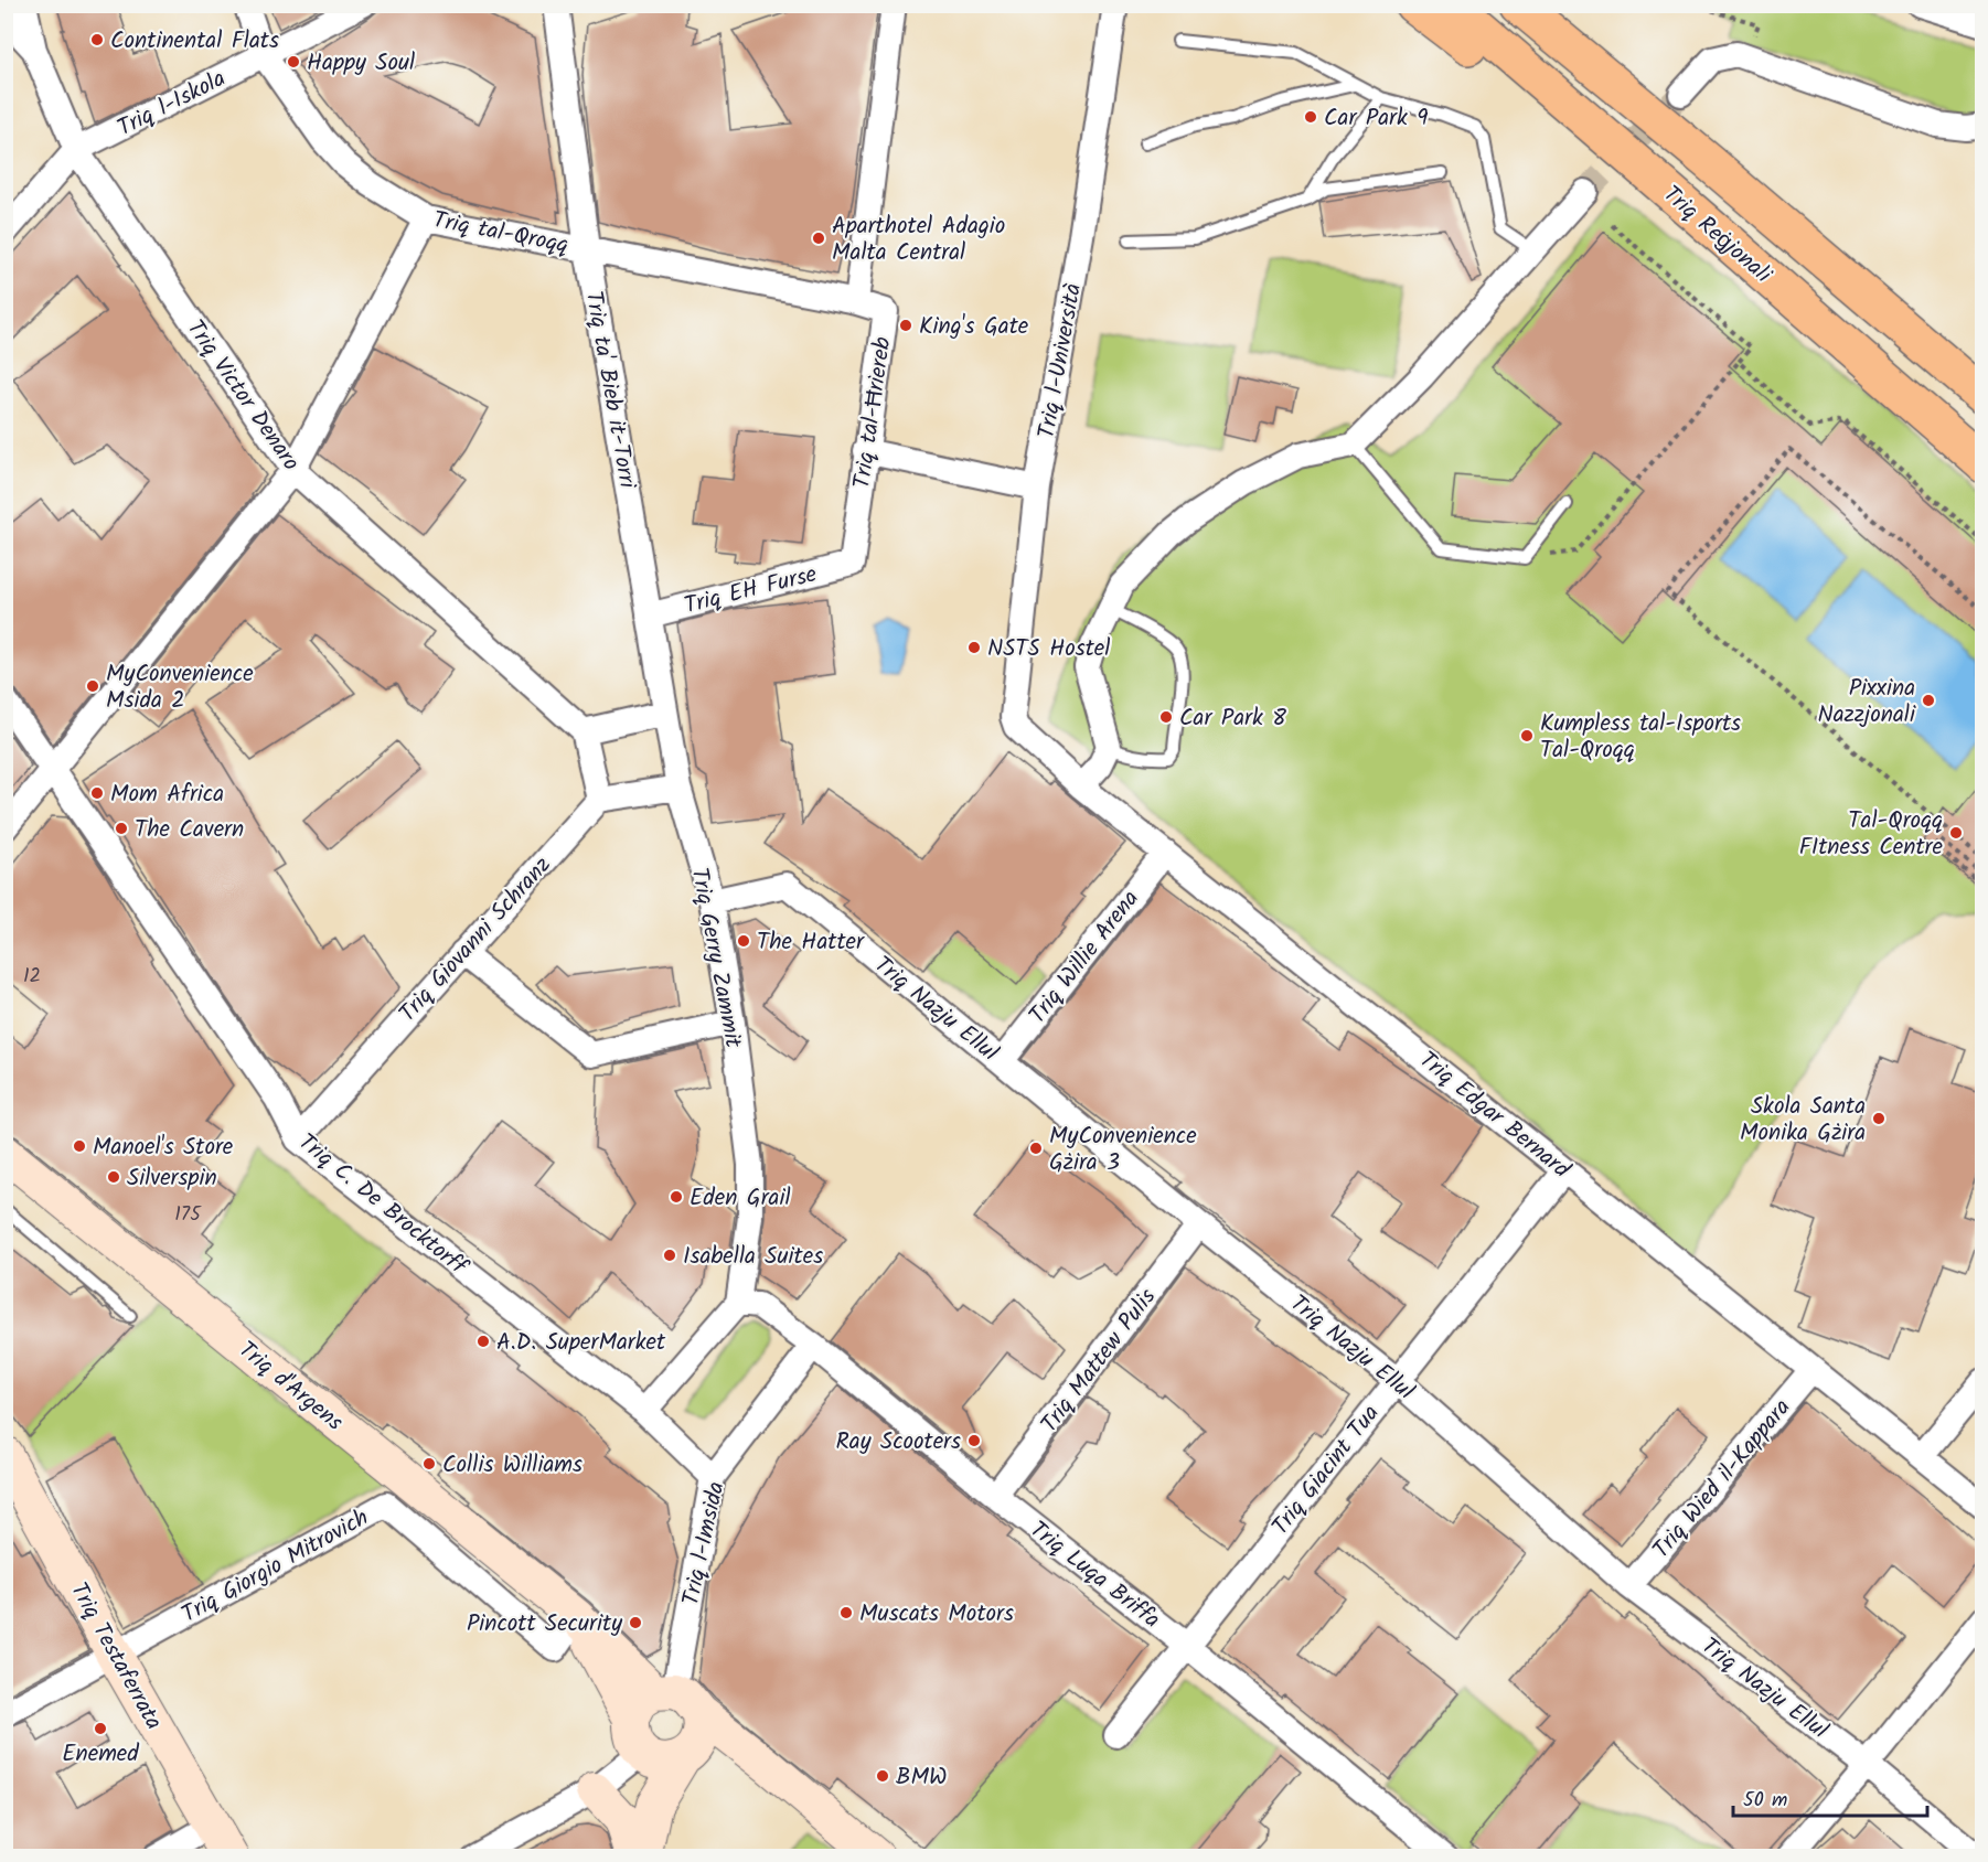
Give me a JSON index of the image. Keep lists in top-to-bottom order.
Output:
{
  "streets": {
    "highway": ["Triq Reġjonali"],
    "main road": ["Triq d'Argens", "Triq Testaferrata"],
    "street": [
      "Triq l-Iskola",
      "Triq tal-Qroqq",
      "Triq l-Università",
      "Triq ta' Bieb it-Torri",
      "Triq Victor Denaro",
      "Triq tal-Ħriereb",
      "Triq EH Furse",
      "Triq Giovanni Schranz",
      "Triq Willie Arena",
      "Triq Gerry Zammit",
      "Triq Nazju Ellul",
      "Triq Edgar Bernard",
      "Triq C. De Brocktorff",
      "Triq Mattew Pulis",
      "Triq Giacint Tua",
      "Triq Wied il-Kappara",
      "Triq l-Imsida",
      "Triq Giorgio Mitrovich",
      "Triq Luqa Briffa"
    ]
  },
  "crossings": [
    ["Triq l-Iskola", "Triq tal-Qroqq"],
    ["Triq l-Iskola", "Triq Victor Denaro"],
    ["Triq tal-Qroqq", "Triq ta' Bieb it-Torri"],
    ["Triq tal-Qroqq", "Triq tal-Ħriereb"],
    ["Triq l-Università", "Triq Edgar Bernard"],
    ["Triq ta' Bieb it-Torri", "Triq EH Furse"],
    ["Triq ta' Bieb it-Torri", "Triq Gerry Zammit"],
    ["Triq tal-Ħriereb", "Triq EH Furse"],
    ["Triq EH Furse", "Triq Gerry Zammit"],
    ["Triq Giovanni Schranz", "Triq C. De Brocktorff"],
    ["Triq Willie Arena", "Triq Nazju Ellul"],
    ["Triq Willie Arena", "Triq Edgar Bernard"],
    ["Triq Gerry Zammit", "Triq Nazju Ellul"],
    ["Triq Gerry Zammit", "Triq Luqa Briffa"],
    ["Triq Nazju Ellul", "Triq Mattew Pulis"],
    ["Triq Nazju Ellul", "Triq Giacint Tua"],
    ["Triq Nazju Ellul", "Triq Wied il-Kappara"],
    ["Triq Edgar Bernard", "Triq Giacint Tua"],
    ["Triq Edgar Bernard", "Triq Wied il-Kappara"],
    ["Triq C. De Brocktorff", "Triq l-Imsida"],
    ["Triq Mattew Pulis", "Triq Luqa Briffa"],
    ["Triq d'Argens", "Triq l-Imsida"],
    ["Triq d'Argens", "Triq Giorgio Mitrovich"],
    ["Triq Giacint Tua", "Triq Luqa Briffa"],
    ["Triq l-Imsida", "Triq Luqa Briffa"],
    ["Triq Giorgio Mitrovich", "Triq Testaferrata"]
  ],
  "places": [
    "Continental Flats",
    "Happy Soul",
    "Car Park 9",
    "Aparthotel Adagio Malta Central",
    "King's Gate",
    "NSTS Hostel",
    "MyConvenience Msida 2",
    "Pixxina Nazzjonali",
    "Car Park 8",
    "Kumpless tal-Isports Tal-Qroqq",
    "Mom Africa",
    "The Cavern",
    "Tal-Qroqq FItness Centre",
    "The Hatter",
    "Skola Santa Monika Gżira",
    "Manoel's Store",
    "MyConvenience Gżira 3",
    "Silverspin",
    "Eden Grail",
    "Isabella Suites",
    "A.D. SuperMarket",
    "Ray Scooters",
    "Collis Williams",
    "Muscats Motors",
    "Pincott Security",
    "Enemed",
    "BMW"
  ],
  "house_numbers": ["12", "175"],
  "scale_bar": "50 m"
}
